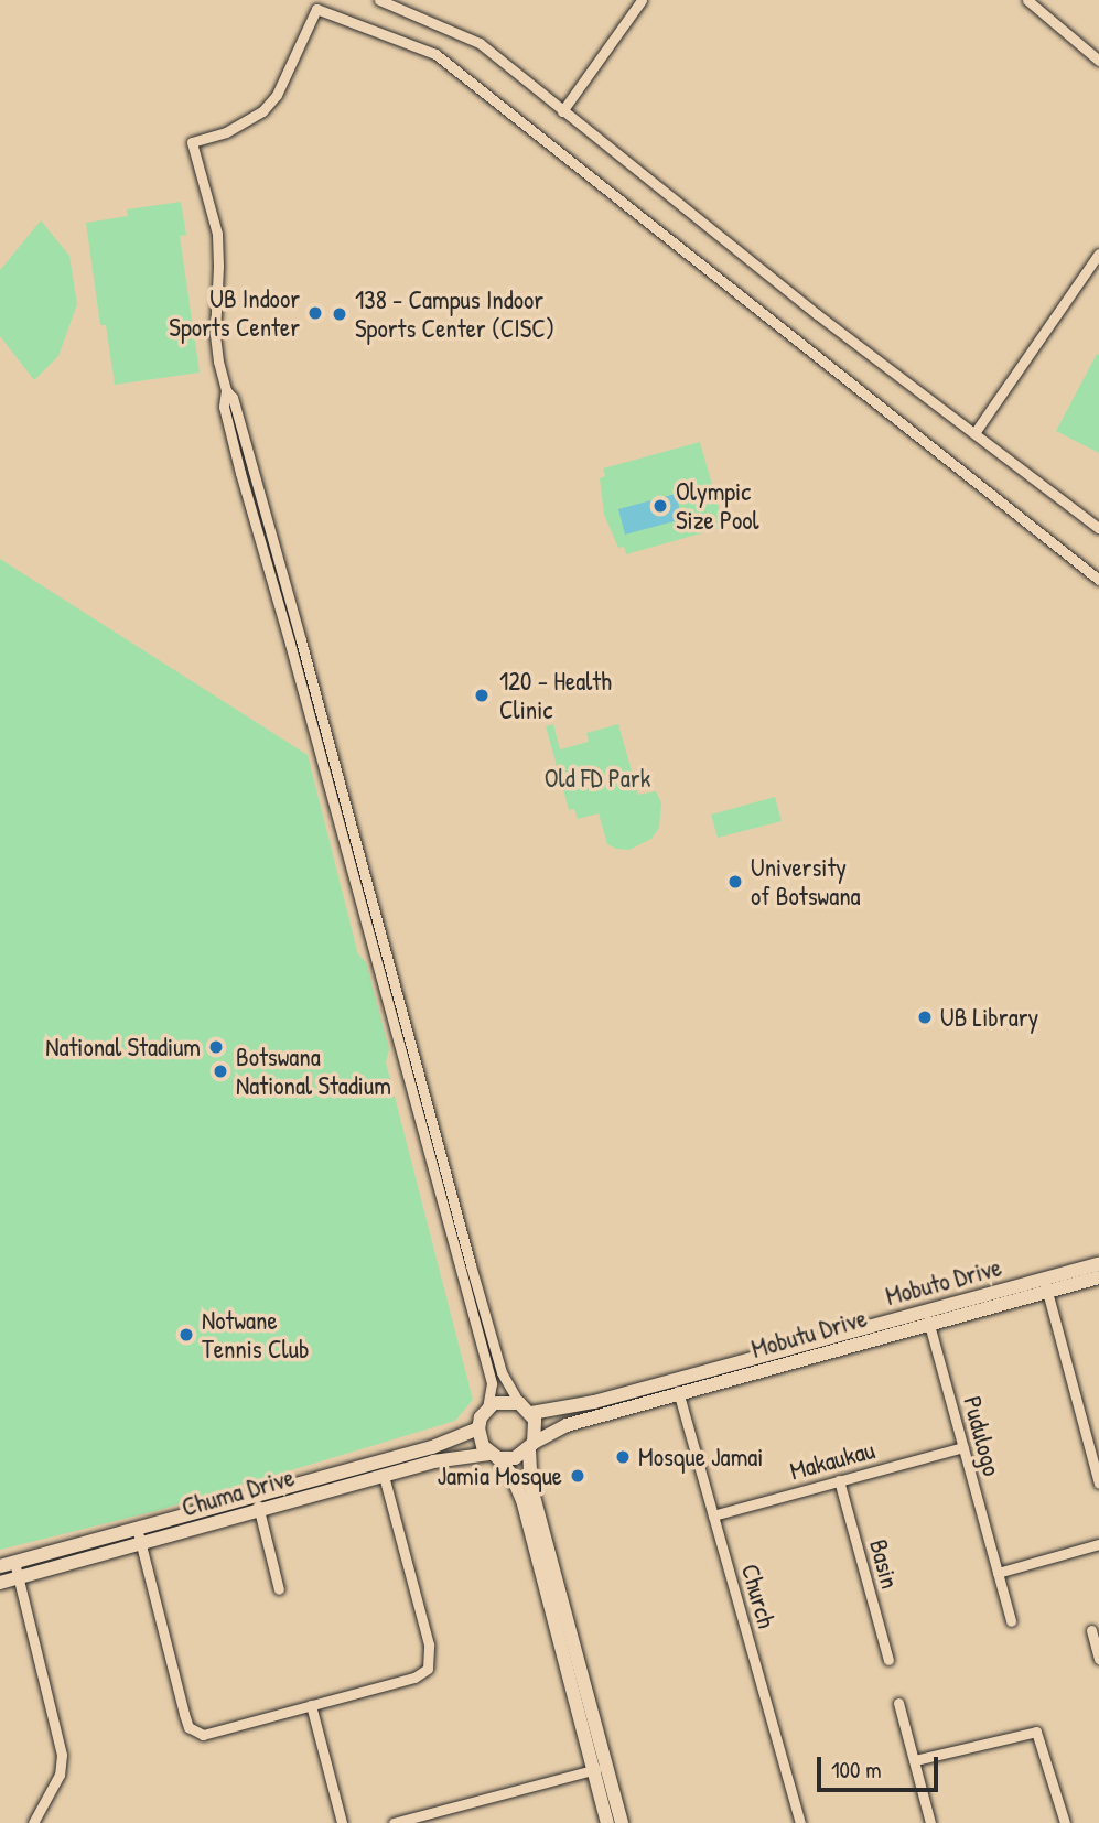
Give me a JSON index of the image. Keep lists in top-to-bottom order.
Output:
{
  "streets": {
    "main road": ["Mobuto Drive", "Mobutu Drive", "Chuma Drive"],
    "street": [
      "Pudulogo",
      "Makaukau",
      "Basin",
      "Church"
    ]
  },
  "crossings": [
    ["Mobuto Drive", "Mobutu Drive"],
    ["Mobuto Drive", "Pudulogo"],
    ["Mobuto Drive", "Chuma Drive"],
    ["Mobuto Drive", "Church"],
    ["Mobutu Drive", "Pudulogo"],
    ["Mobutu Drive", "Chuma Drive"],
    ["Mobutu Drive", "Church"],
    ["Pudulogo", "Makaukau"],
    ["Makaukau", "Basin"],
    ["Makaukau", "Church"]
  ],
  "parks": ["Old FD Park"],
  "places": [
    "UB Indoor Sports Center",
    "138 - Campus Indoor Sports Center (CISC)",
    "Olympic Size Pool",
    "120 - Health Clinic",
    "University of Botswana",
    "UB Library",
    "National Stadium",
    "Botswana National Stadium",
    "Notwane Tennis Club",
    "Mosque Jamai",
    "Jamia Mosque"
  ],
  "scale_bar": "100 m"
}
